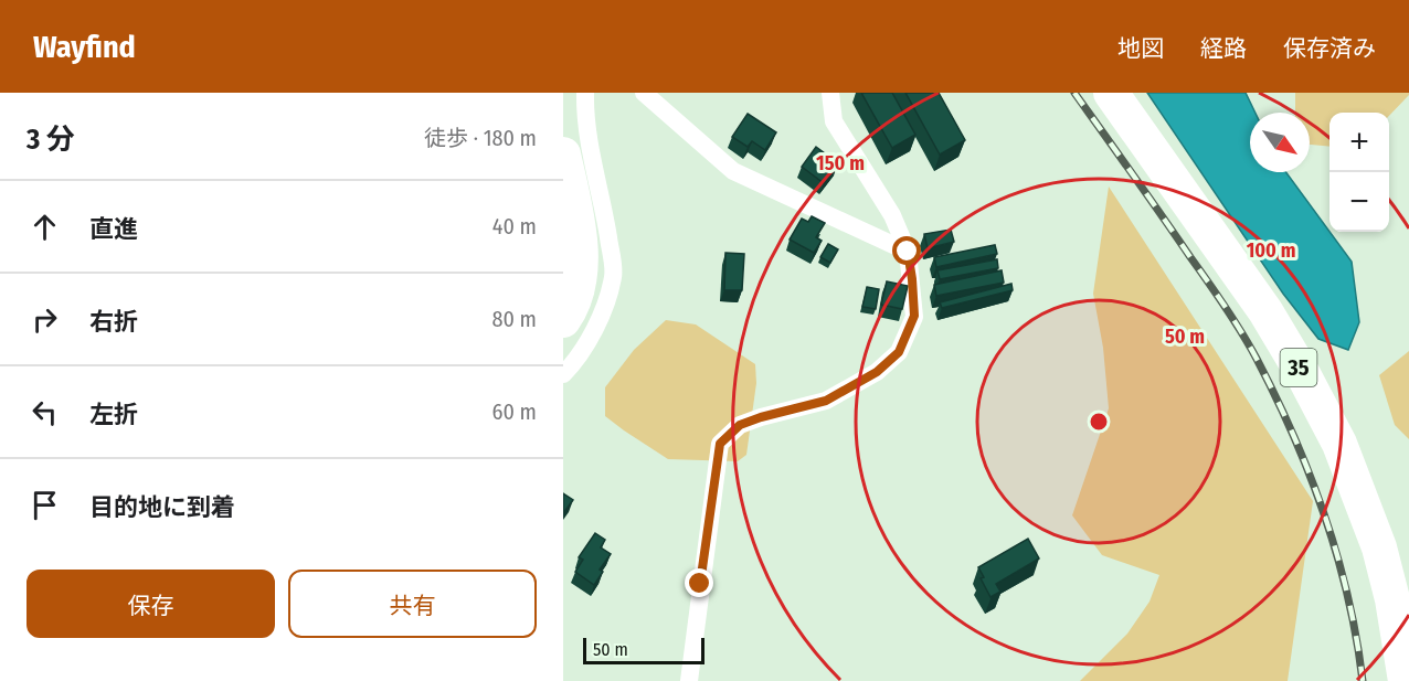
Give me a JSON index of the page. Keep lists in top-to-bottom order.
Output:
{
  "streets": {
    "highway": ["35"]
  },
  "scale_bar": "50 m",
  "north": "bottom right",
  "page": {
    "header": "Wayfind",
    "nav": ["地図", "経路", "保存済み"],
    "heading": ["3 分", "徒歩 · 180 m"],
    "map_buttons": ["+", "−"],
    "list": [
      ["直進", "40 m"],
      ["右折", "80 m"],
      ["左折", "60 m"],
      "目的地に到着"
    ],
    "buttons": ["保存", "共有"],
    "scale": "50 m"
  },
  "rings": ["150 m", "100 m", "50 m"]
}
